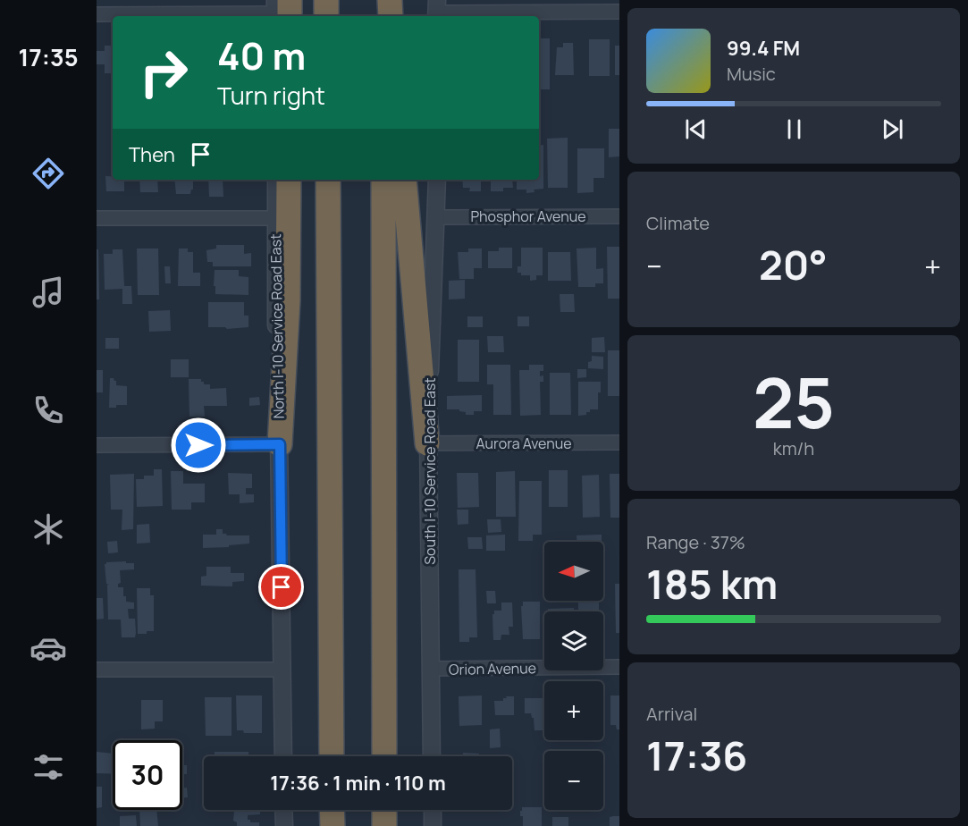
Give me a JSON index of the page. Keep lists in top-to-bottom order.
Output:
{
  "streets": {
    "street": [
      "Phosphor Avenue",
      "North I-10 Service Road East",
      "Aurora Avenue",
      "South I-10 Service Road East",
      "Orion Avenue"
    ]
  },
  "crossings": [
    ["Phosphor Avenue", "South I-10 Service Road East"],
    ["Aurora Avenue", "South I-10 Service Road East"],
    ["South I-10 Service Road East", "Orion Avenue"]
  ],
  "north": "left",
  "page": {
    "tabs": "17:35",
    "turn": ["40 m", "Turn right"],
    "song": ["99.4 FM", "Music"],
    "then": "Then",
    "tile": [
      "Climate",
      ["25", "km/h"],
      ["Range · 37%", "185 km"],
      ["Arrival", "17:36"]
    ],
    "heat": ["−", "20°", "+"],
    "map_buttons": ["+", "−"],
    "limit": "30",
    "trip": "17:36 · 1 min · 110 m"
  }
}
